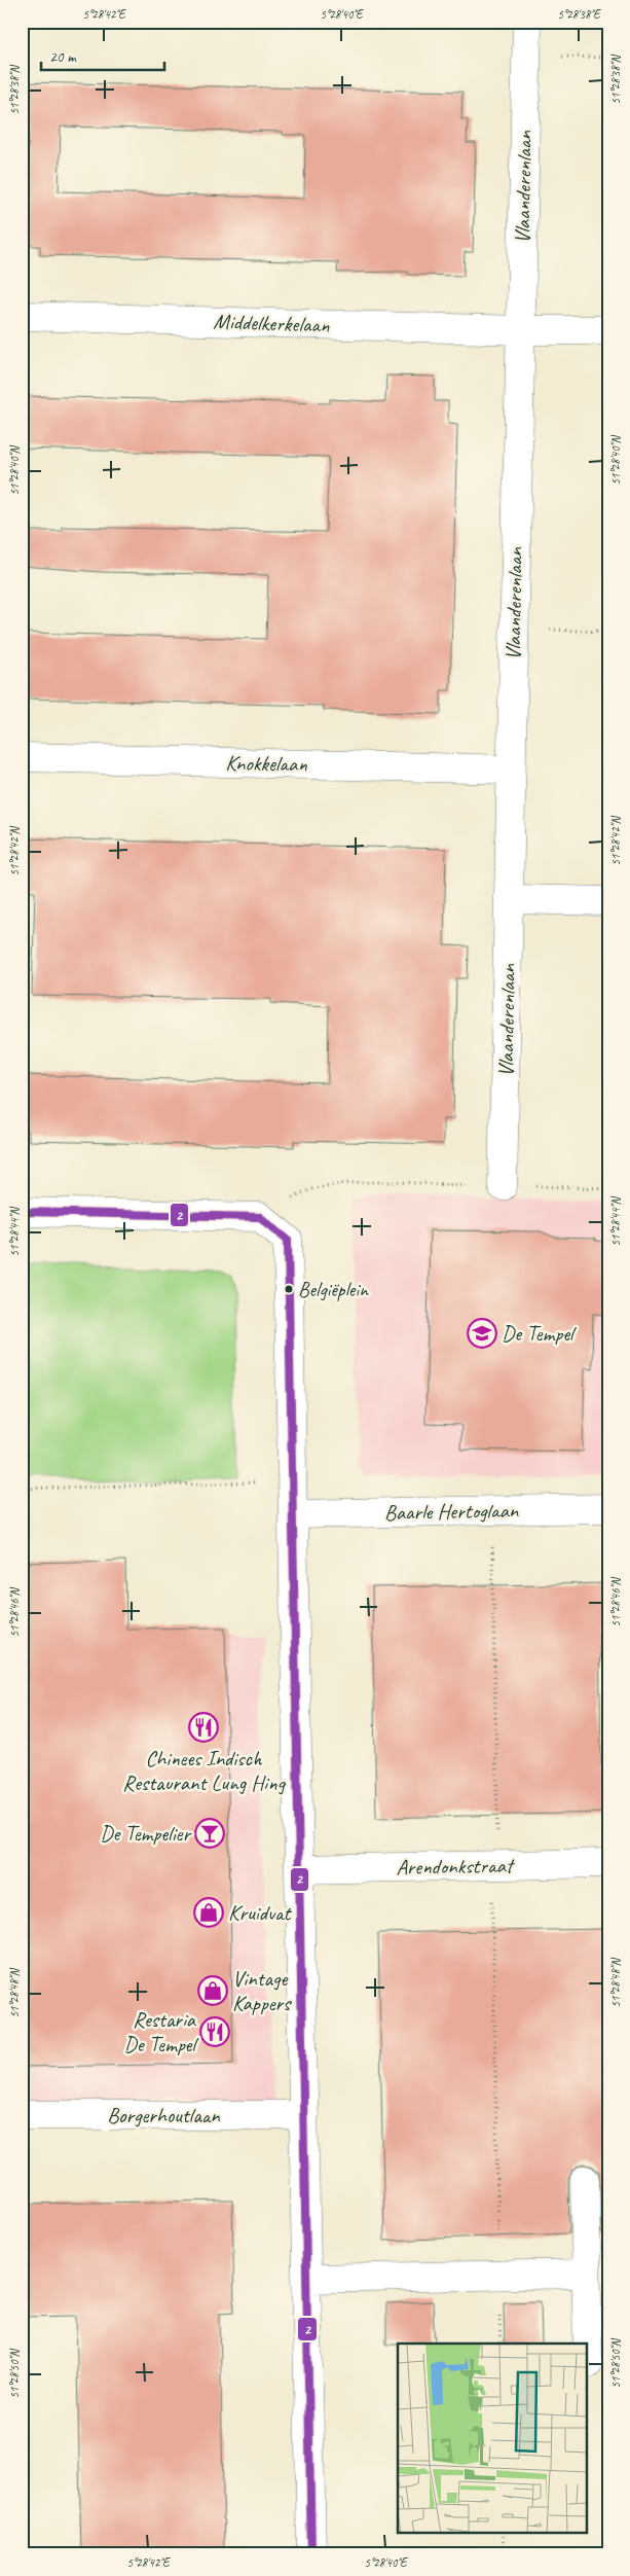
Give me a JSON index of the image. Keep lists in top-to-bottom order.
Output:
{
  "streets": {
    "street": [
      "Vlaanderenlaan",
      "Middelkerkelaan",
      "Knokkelaan",
      "Baarle Hertoglaan",
      "Arendonkstraat",
      "Borgerhoutlaan"
    ]
  },
  "crossings": [
    ["Vlaanderenlaan", "Middelkerkelaan"],
    ["Vlaanderenlaan", "Knokkelaan"]
  ],
  "places": {
    "other": ["Belgiëplein"],
    "school or university": ["De Tempel"],
    "restaurant": ["Chinees Indisch Restaurant Lung Hing", "Restaria De Tempel"],
    "bar": ["De Tempelier"],
    "shop": ["Kruidvat", "Vintage Kappers"]
  },
  "lines": ["transit line 2"],
  "scale_bar": "20 m",
  "coordinates": [
    "5°28'42\"E",
    "5°28'40\"E",
    "5°28'38\"E",
    "51°28'38\"N",
    "51°28'40\"N",
    "51°28'42\"N",
    "51°28'44\"N",
    "51°28'46\"N",
    "51°28'48\"N",
    "51°28'50\"N"
  ]
}
